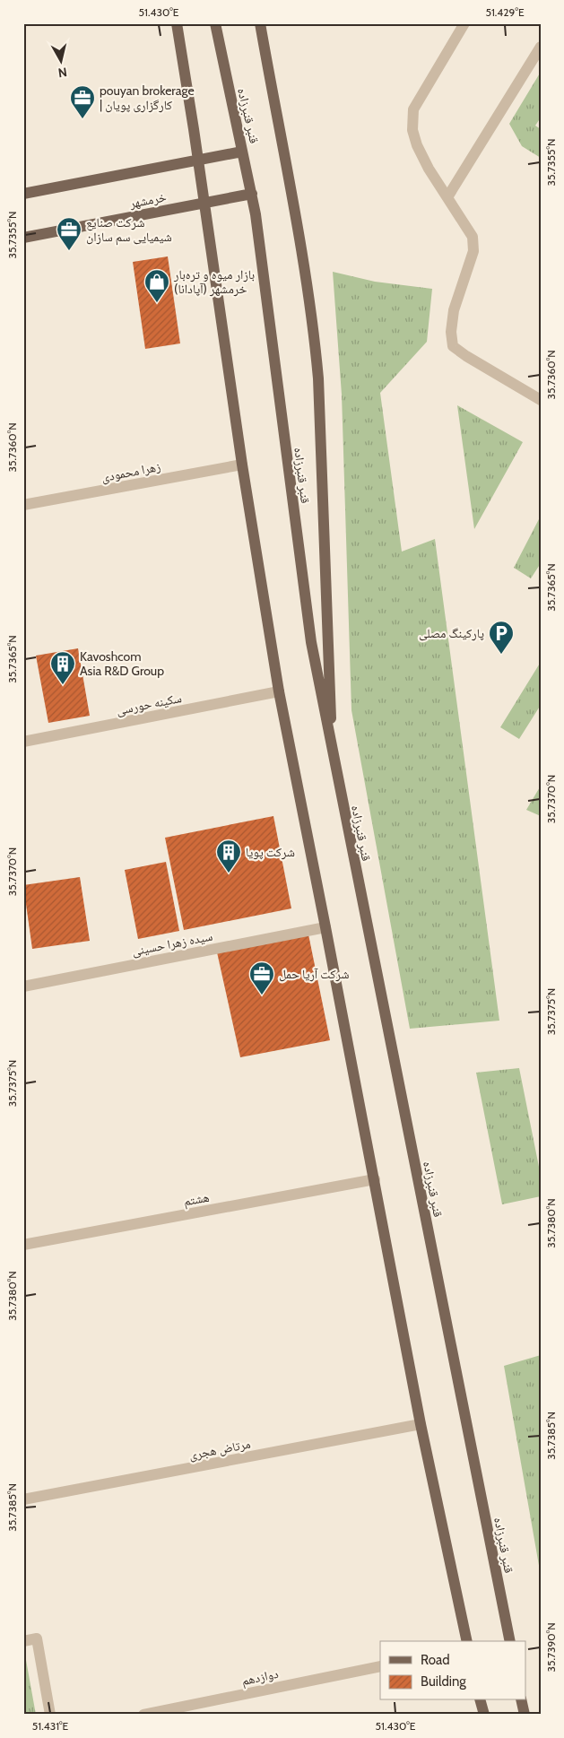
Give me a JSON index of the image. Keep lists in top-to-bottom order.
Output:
{
  "streets": {
    "main road": ["قنبر قنبرزاده", "خرمشهر"],
    "street": [
      "زهرا محمودی",
      "سکینه حورسی",
      "سیده زهرا حسینی",
      "هشتم",
      "مرتاض هجری",
      "دوازدهم"
    ]
  },
  "crossings": [
    ["قنبر قنبرزاده", "خرمشهر"]
  ],
  "places": {
    "office": ["pouyan brokerage | کارگزاری پویان", "شرکت صنایع شیمیایی سم سازان", "شرکت آریا حمل"],
    "shop": ["بازار میوه و تره‌بار خرمشهر (آپادانا)"],
    "parking": ["پارکینگ مصلی"],
    "building": ["Kavoshcom Asia R&D Group", "شرکت پویا"]
  },
  "legend": ["Road", "Building"],
  "north": "bottom",
  "coordinates": [
    "51.430°E",
    "51.429°E",
    "35.7355°N",
    "35.7360°N",
    "35.7365°N",
    "35.7370°N",
    "35.7375°N",
    "35.7380°N",
    "35.7385°N",
    "35.7390°N",
    "51.431°E"
  ]
}
